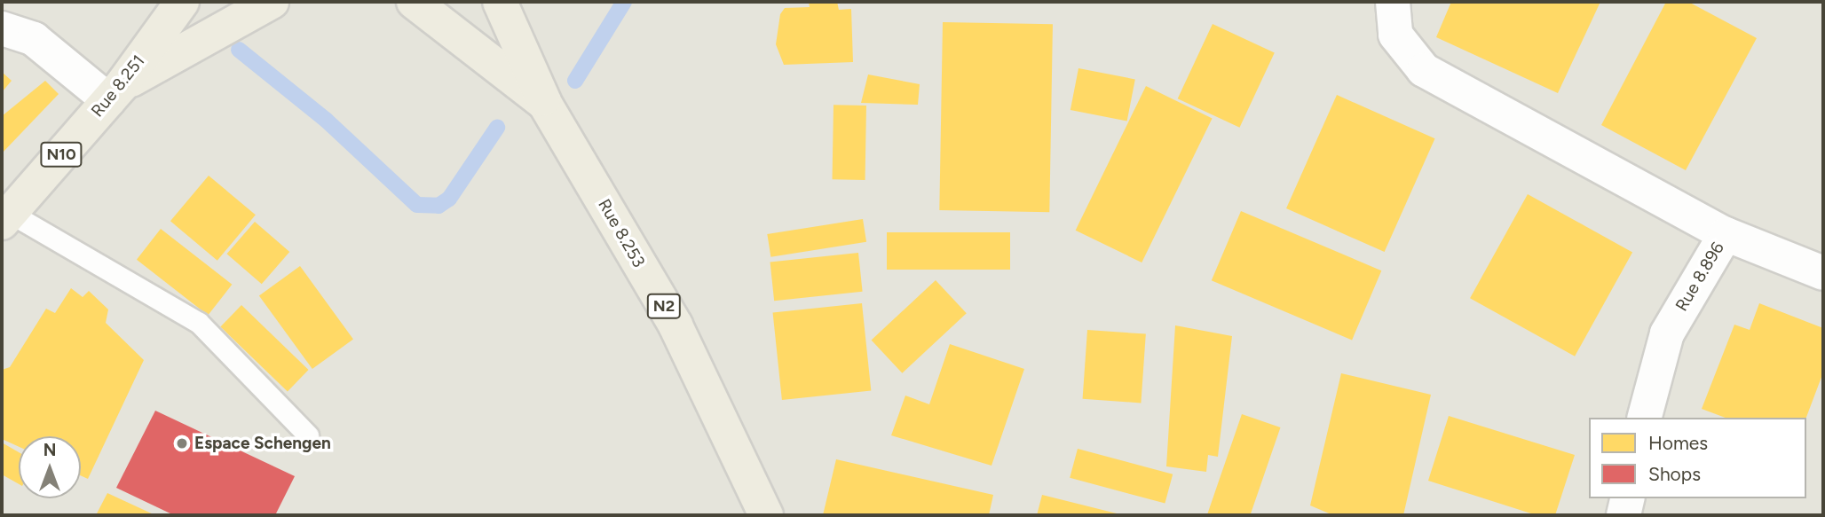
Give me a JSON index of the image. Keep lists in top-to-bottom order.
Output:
{
  "streets": {
    "highway": [
      "Rue 8.251",
      "N10",
      "Rue 8.253",
      "N2"
    ],
    "street": ["Rue 8.896"]
  },
  "crossings": [
    ["Rue 8.251", "N10"],
    ["Rue 8.253", "N2"]
  ],
  "places": ["Espace Schengen"],
  "legend": ["Homes", "Shops"],
  "north": "top"
}
